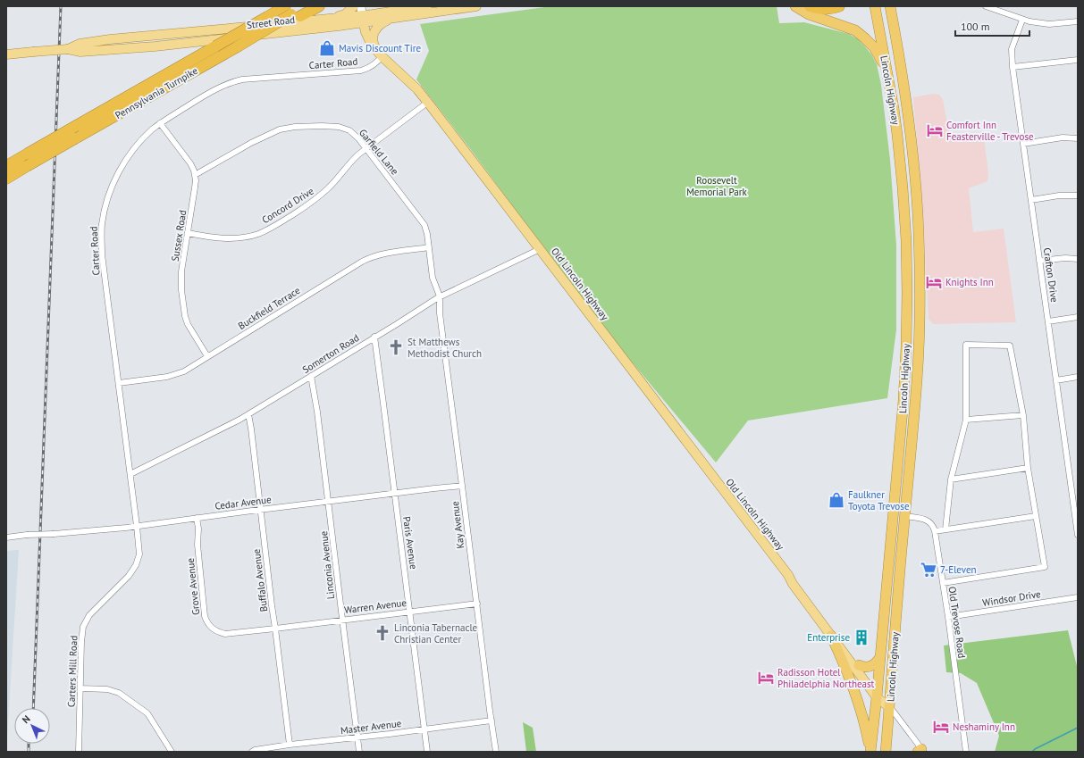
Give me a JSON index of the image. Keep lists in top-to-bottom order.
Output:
{
  "streets": {
    "highway": ["Lincoln Highway", "Pennsylvania Turnpike"],
    "main road": ["Street Road", "Old Lincoln Highway"],
    "street": [
      "Carter Road",
      "Garfield Lane",
      "Concord Drive",
      "Sussex Road",
      "Crafton Drive",
      "Buckfield Terrace",
      "Somerton Road",
      "Cedar Avenue",
      "Kay Avenue",
      "Paris Avenue",
      "Linconia Avenue",
      "Buffalo Avenue",
      "Grove Avenue",
      "Windsor Drive",
      "Warren Avenue",
      "Old Trevose Road",
      "Carters Mill Road",
      "Master Avenue"
    ]
  },
  "crossings": [
    ["Street Road", "Old Lincoln Highway"],
    ["Carter Road", "Sussex Road"],
    ["Carter Road", "Old Lincoln Highway"],
    ["Carter Road", "Buckfield Terrace"],
    ["Carter Road", "Somerton Road"],
    ["Carter Road", "Cedar Avenue"],
    ["Carter Road", "Carters Mill Road"],
    ["Lincoln Highway", "Old Lincoln Highway"],
    ["Garfield Lane", "Concord Drive"],
    ["Garfield Lane", "Sussex Road"],
    ["Garfield Lane", "Buckfield Terrace"],
    ["Garfield Lane", "Somerton Road"],
    ["Garfield Lane", "Kay Avenue"],
    ["Concord Drive", "Sussex Road"],
    ["Concord Drive", "Old Lincoln Highway"],
    ["Sussex Road", "Buckfield Terrace"],
    ["Old Lincoln Highway", "Somerton Road"],
    ["Somerton Road", "Kay Avenue"],
    ["Somerton Road", "Paris Avenue"],
    ["Somerton Road", "Linconia Avenue"],
    ["Somerton Road", "Buffalo Avenue"],
    ["Cedar Avenue", "Kay Avenue"],
    ["Cedar Avenue", "Paris Avenue"],
    ["Cedar Avenue", "Linconia Avenue"],
    ["Cedar Avenue", "Buffalo Avenue"],
    ["Cedar Avenue", "Grove Avenue"],
    ["Cedar Avenue", "Carters Mill Road"],
    ["Kay Avenue", "Warren Avenue"],
    ["Kay Avenue", "Master Avenue"],
    ["Paris Avenue", "Warren Avenue"],
    ["Paris Avenue", "Master Avenue"],
    ["Linconia Avenue", "Warren Avenue"],
    ["Linconia Avenue", "Master Avenue"],
    ["Buffalo Avenue", "Grove Avenue"],
    ["Buffalo Avenue", "Warren Avenue"],
    ["Buffalo Avenue", "Master Avenue"],
    ["Grove Avenue", "Warren Avenue"],
    ["Windsor Drive", "Old Trevose Road"]
  ],
  "parks": ["Roosevelt Memorial Park"],
  "places": {
    "shop": ["Mavis Discount Tire", "Faulkner Toyota Trevose"],
    "hotel": [
      "Comfort Inn Feasterville - Trevose",
      "Knights Inn",
      "Radisson Hotel Philadelphia Northeast",
      "Neshaminy Inn"
    ],
    "church": ["St Matthews Methodist Church", "Linconia Tabernacle Christian Center"],
    "supermarket": ["7-Eleven"],
    "building": ["Enterprise"]
  },
  "scale_bar": "100 m",
  "north": "top left"
}
